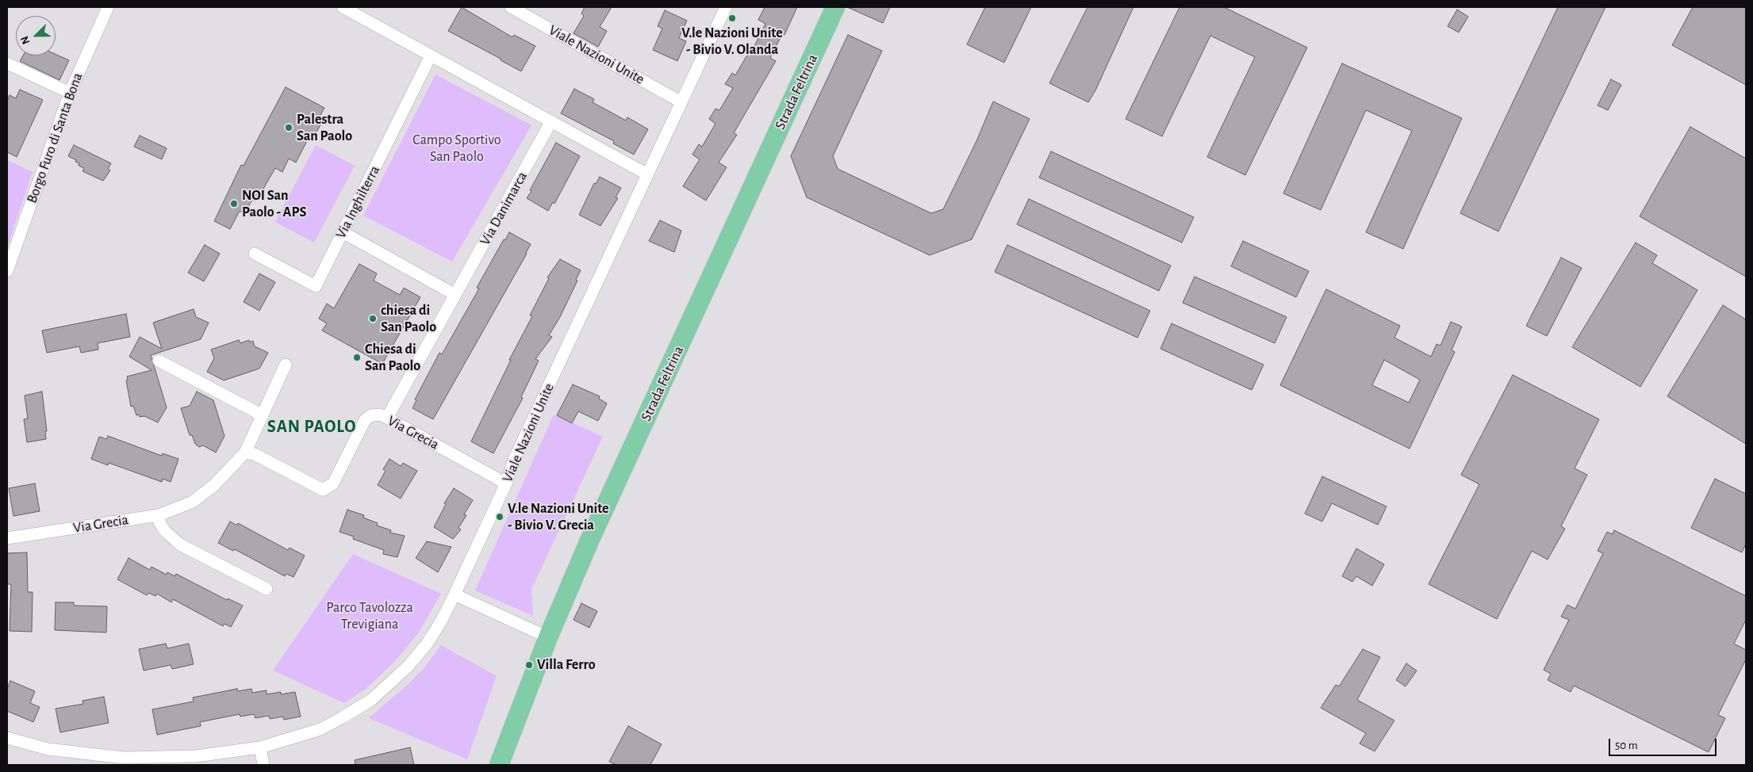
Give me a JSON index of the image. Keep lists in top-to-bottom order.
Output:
{
  "streets": {
    "main road": ["Strada Feltrina"],
    "street": [
      "Viale Nazioni Unite",
      "Borgo Furo di Santa Bona",
      "Via Inghilterra",
      "Via Danimarca",
      "Via Grecia"
    ]
  },
  "crossings": [
    ["Viale Nazioni Unite", "Via Grecia"],
    ["Via Danimarca", "Via Grecia"]
  ],
  "districts": ["SAN PAOLO"],
  "parks": ["Campo Sportivo San Paolo", "Parco Tavolozza Trevigiana"],
  "places": [
    "V.le Nazioni Unite - Bivio V. Olanda",
    "Palestra San Paolo",
    "NOI San Paolo - APS",
    "chiesa di San Paolo",
    "Chiesa di San Paolo",
    "V.le Nazioni Unite - Bivio V. Grecia",
    "Villa Ferro"
  ],
  "scale_bar": "50 m",
  "north": "bottom left"
}
